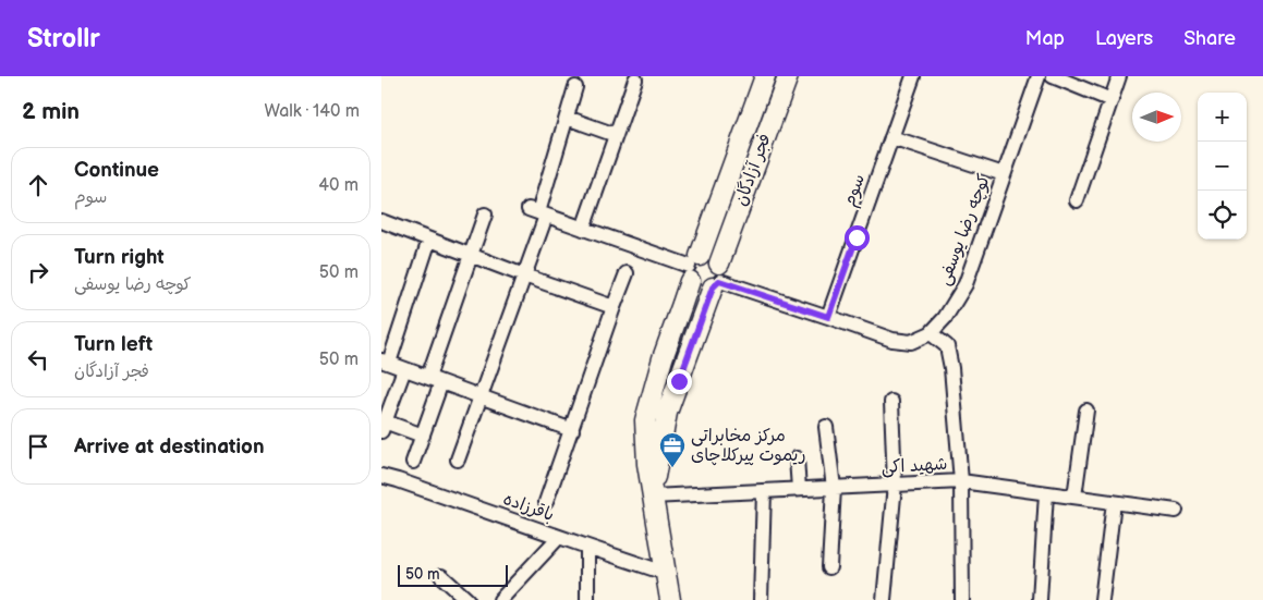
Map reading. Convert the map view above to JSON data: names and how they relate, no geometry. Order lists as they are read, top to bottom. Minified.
{"streets":{"street":["فجر آزادگان","سوم","کوچه رضا یوسفی","شهید اکی","باقرزاده"]},"crossings":[["فجر آزادگان","شهید اکی"],["فجر آزادگان","باقرزاده"]],"places":{"office":["مرکز مخابراتی ریموت پیرکلاچای"]},"scale_bar":"50 m","north":"right","page":{"header":"Strollr","nav":["Map","Layers","Share"],"heading":["2 min","Walk · 140 m"],"map_buttons":["+","−"],"list":[["Continue","سوم","40 m"],["Turn right","کوچه رضا یوسفی","50 m"],["Turn left","فجر آزادگان","50 m"],"Arrive at destination"],"scale":"50 m"}}
